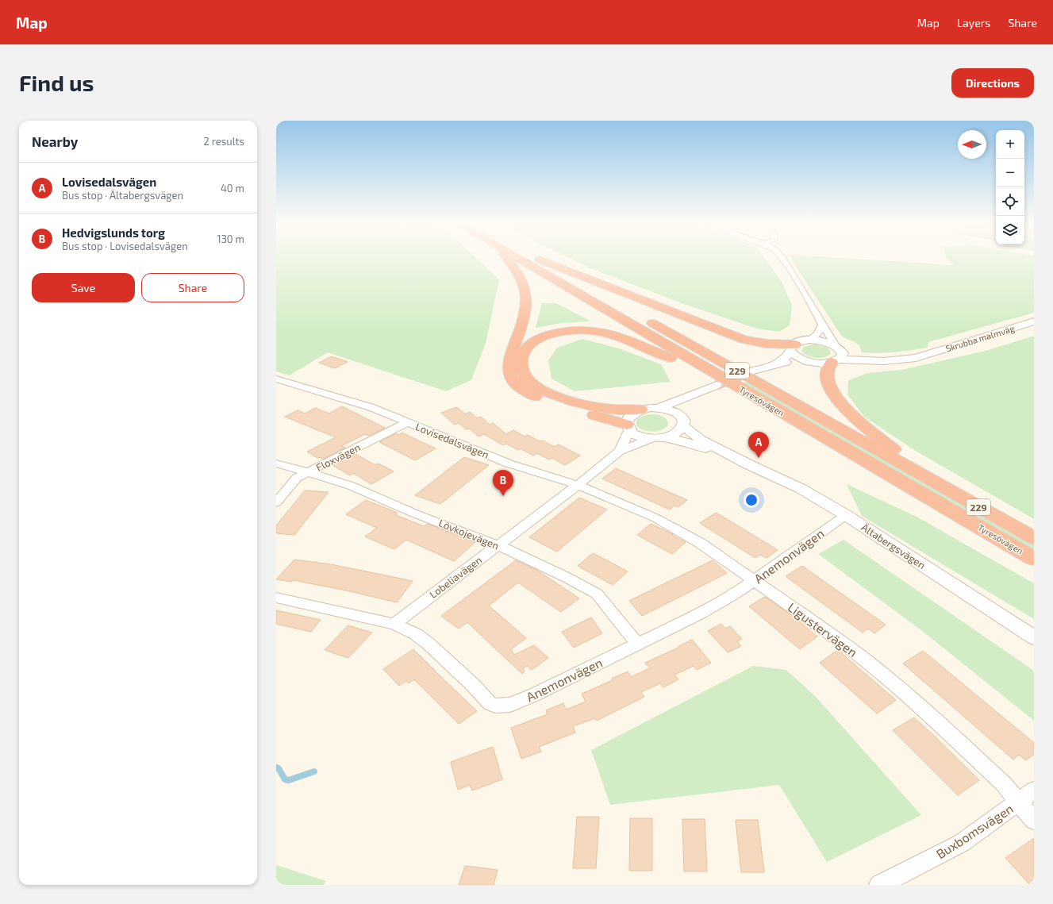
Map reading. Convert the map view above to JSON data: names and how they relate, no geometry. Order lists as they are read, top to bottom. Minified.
{"streets":{"highway":["229","Tyresövägen"],"street":["Skrubba malmväg","Lovisedalsvägen","Floxvägen","Lövkojevägen","Ältabergsvägen","Anemonvägen","Lobeliavägen","Ligustervägen","Buxbomsvägen"]},"crossings":[["Lovisedalsvägen","Floxvägen"],["Lovisedalsvägen","Lobeliavägen"],["Lovisedalsvägen","Ligustervägen"],["Floxvägen","Lövkojevägen"],["Lövkojevägen","Anemonvägen"],["Lövkojevägen","Lobeliavägen"],["Ältabergsvägen","Anemonvägen"],["Anemonvägen","Lobeliavägen"],["Anemonvägen","Ligustervägen"],["Lobeliavägen","Ligustervägen"],["Ligustervägen","Buxbomsvägen"]],"north":"left","page":{"header":"Map","nav":["Map","Layers","Share"],"buttons":["Directions",["Save","Share"]],"title":"Find us","heading":["Nearby","2 results"],"map_buttons":["+","−"],"list":[{"mark":"A","name":"Lovisedalsvägen","note":"Bus stop · Ältabergsvägen","value":"40 m"},{"mark":"B","name":"Hedvigslunds torg","note":"Bus stop · Lovisedalsvägen","value":"130 m"}],"pins":["A","B"]}}
